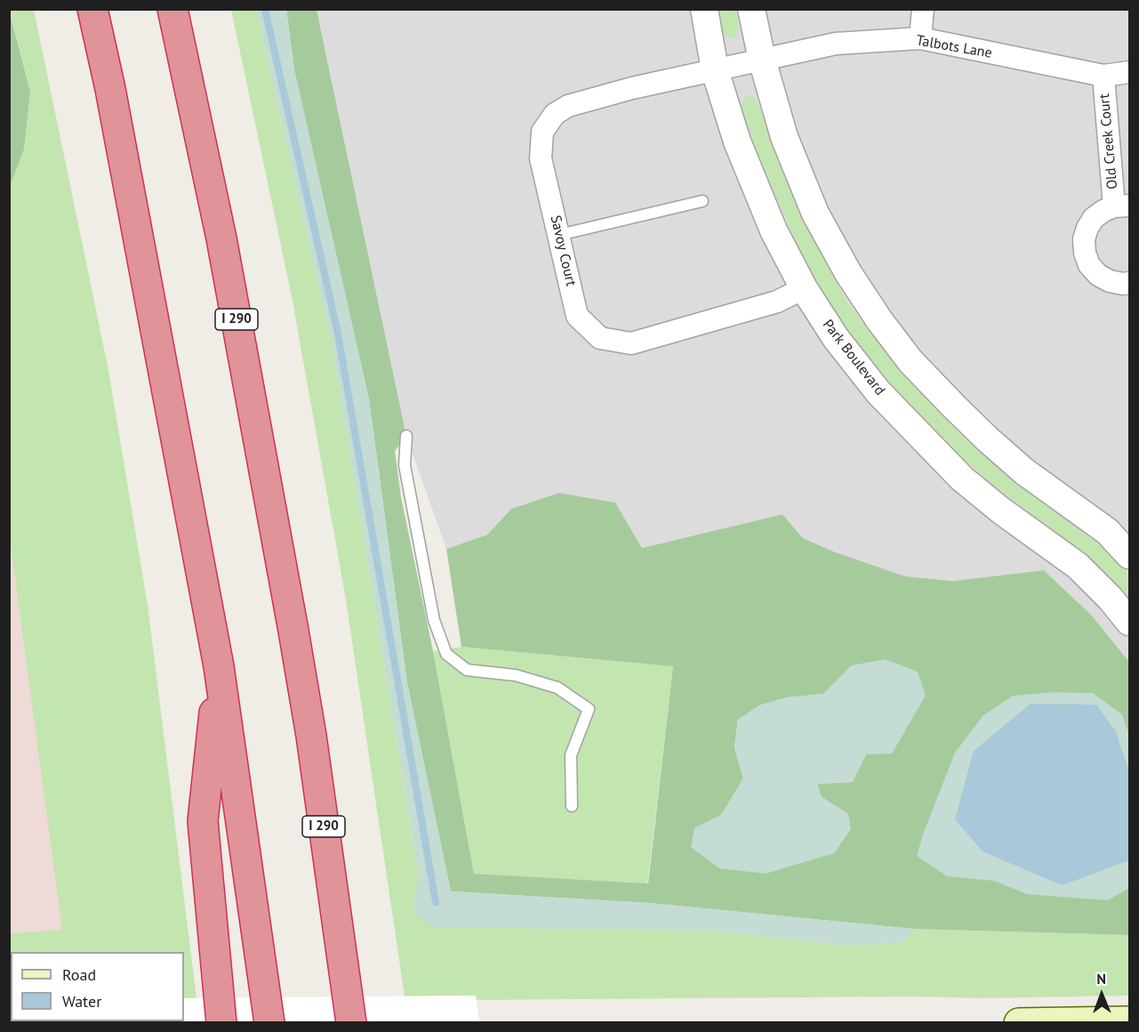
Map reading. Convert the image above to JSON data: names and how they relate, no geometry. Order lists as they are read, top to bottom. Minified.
{"streets":{"highway":["I 290"],"street":["Talbots Lane","Old Creek Court","Savoy Court","Park Boulevard"]},"crossings":[["Talbots Lane","Old Creek Court"],["Talbots Lane","Savoy Court"],["Talbots Lane","Park Boulevard"],["Savoy Court","Park Boulevard"]],"legend":["Road","Water"],"north":"top"}
